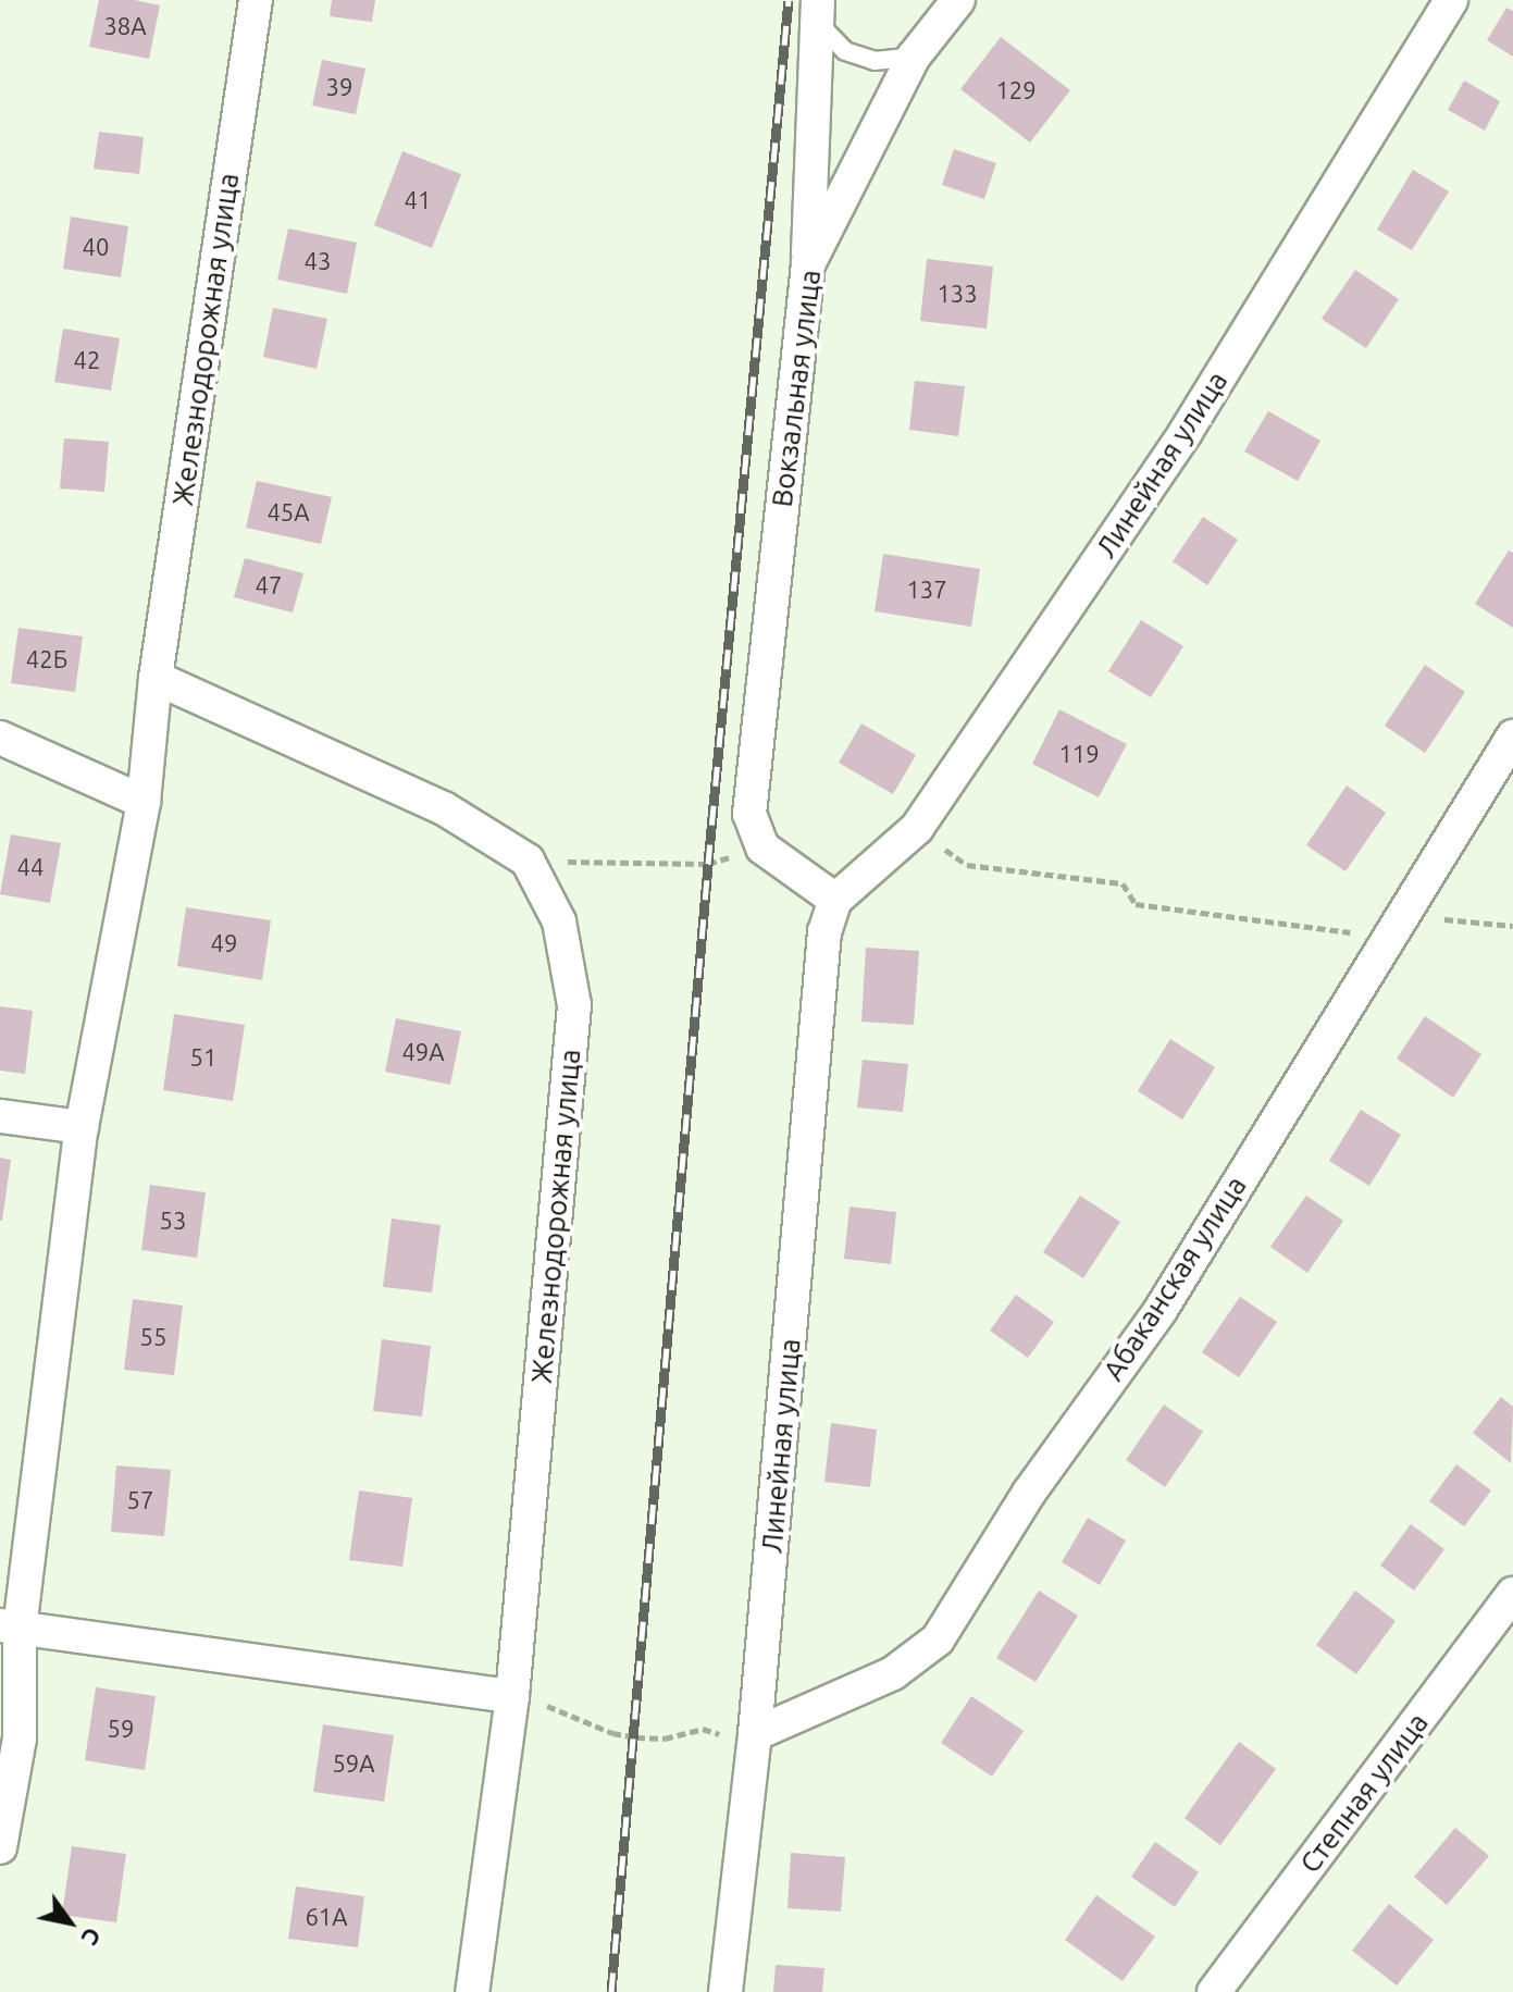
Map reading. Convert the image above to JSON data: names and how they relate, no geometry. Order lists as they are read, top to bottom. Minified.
{"streets":{"street":["Железнодорожная улица","Вокзальная улица","Линейная улица","Абаканская улица","Степная улица"]},"crossings":[["Линейная улица","Абаканская улица"]],"house_numbers":["38А","39","129","41","40","43","133","42","45А","47","137","42Б","119","44","49","49А","51","53","55","57","59","59А","61А"],"north":"bottom right"}
